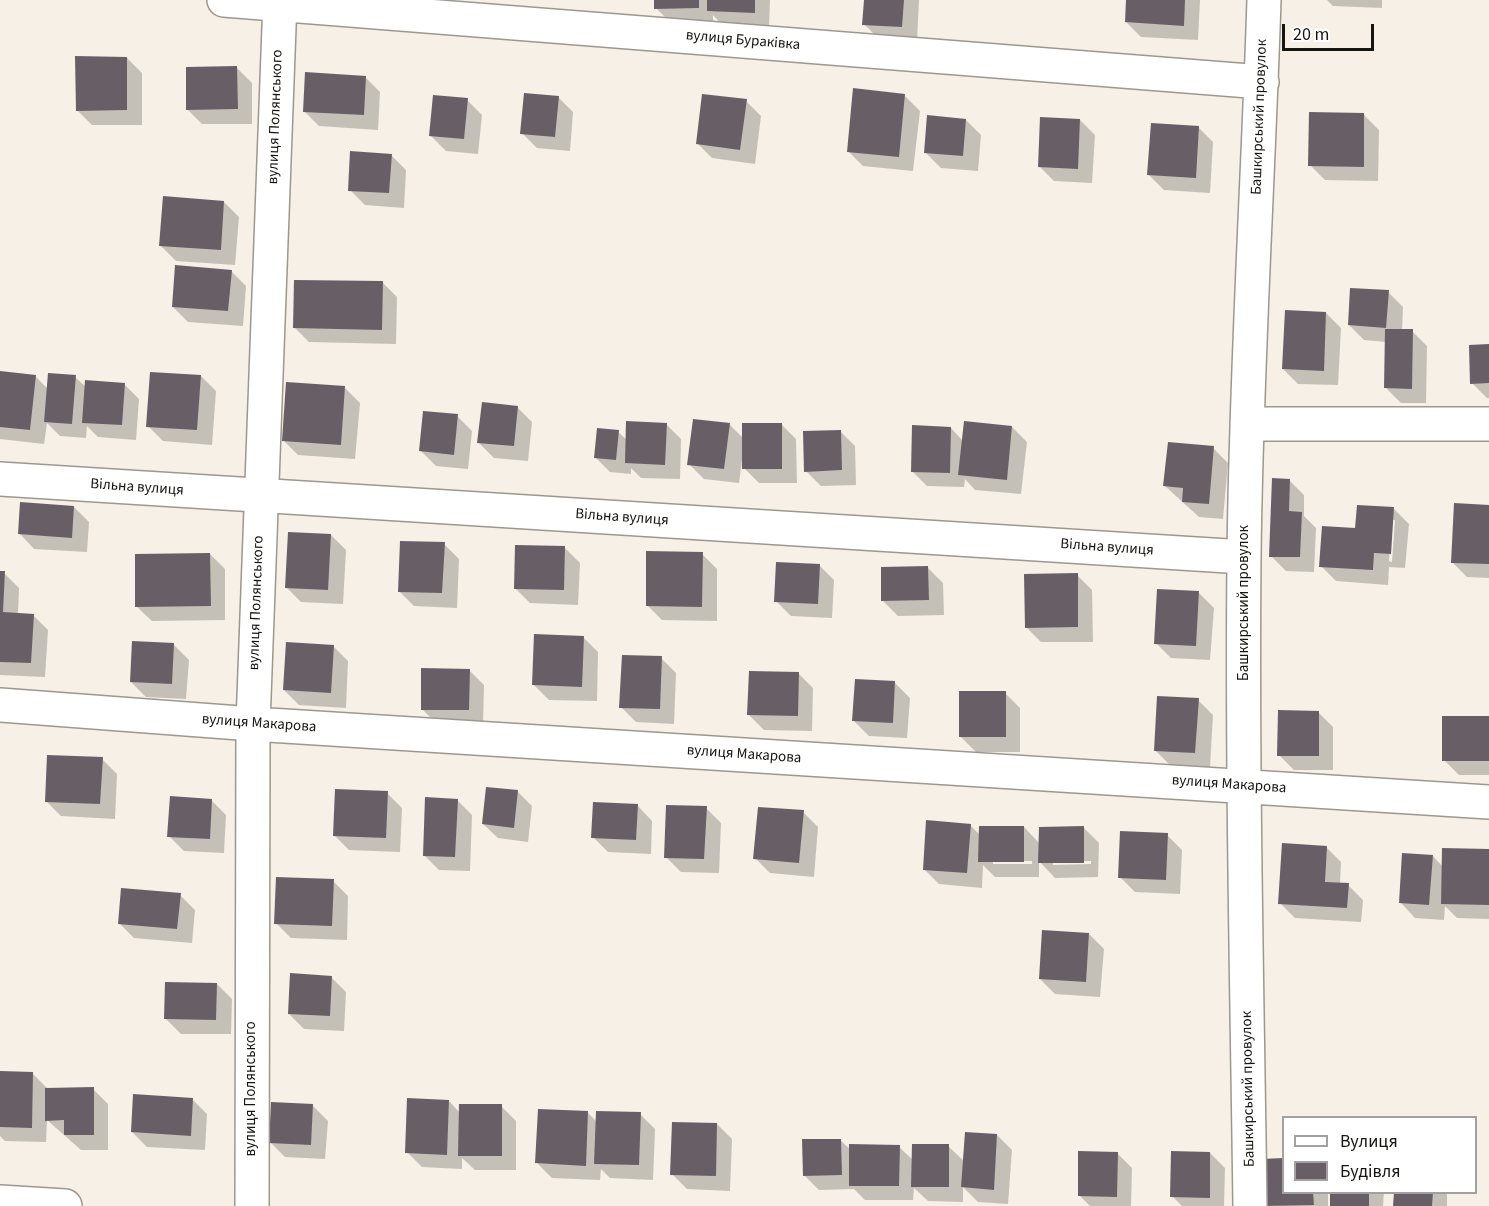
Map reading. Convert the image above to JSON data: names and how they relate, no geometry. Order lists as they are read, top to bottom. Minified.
{"streets":{"street":["вулиця Бураківка","вулиця Полянського","Башкирський провулок","Вільна вулиця","вулиця Макарова"]},"crossings":[["вулиця Бураківка","вулиця Полянського"],["вулиця Бураківка","Башкирський провулок"],["вулиця Полянського","Вільна вулиця"],["вулиця Полянського","вулиця Макарова"],["Башкирський провулок","Вільна вулиця"],["Башкирський провулок","вулиця Макарова"]],"legend":["Вулиця","Будівля"],"scale_bar":"20 m"}
